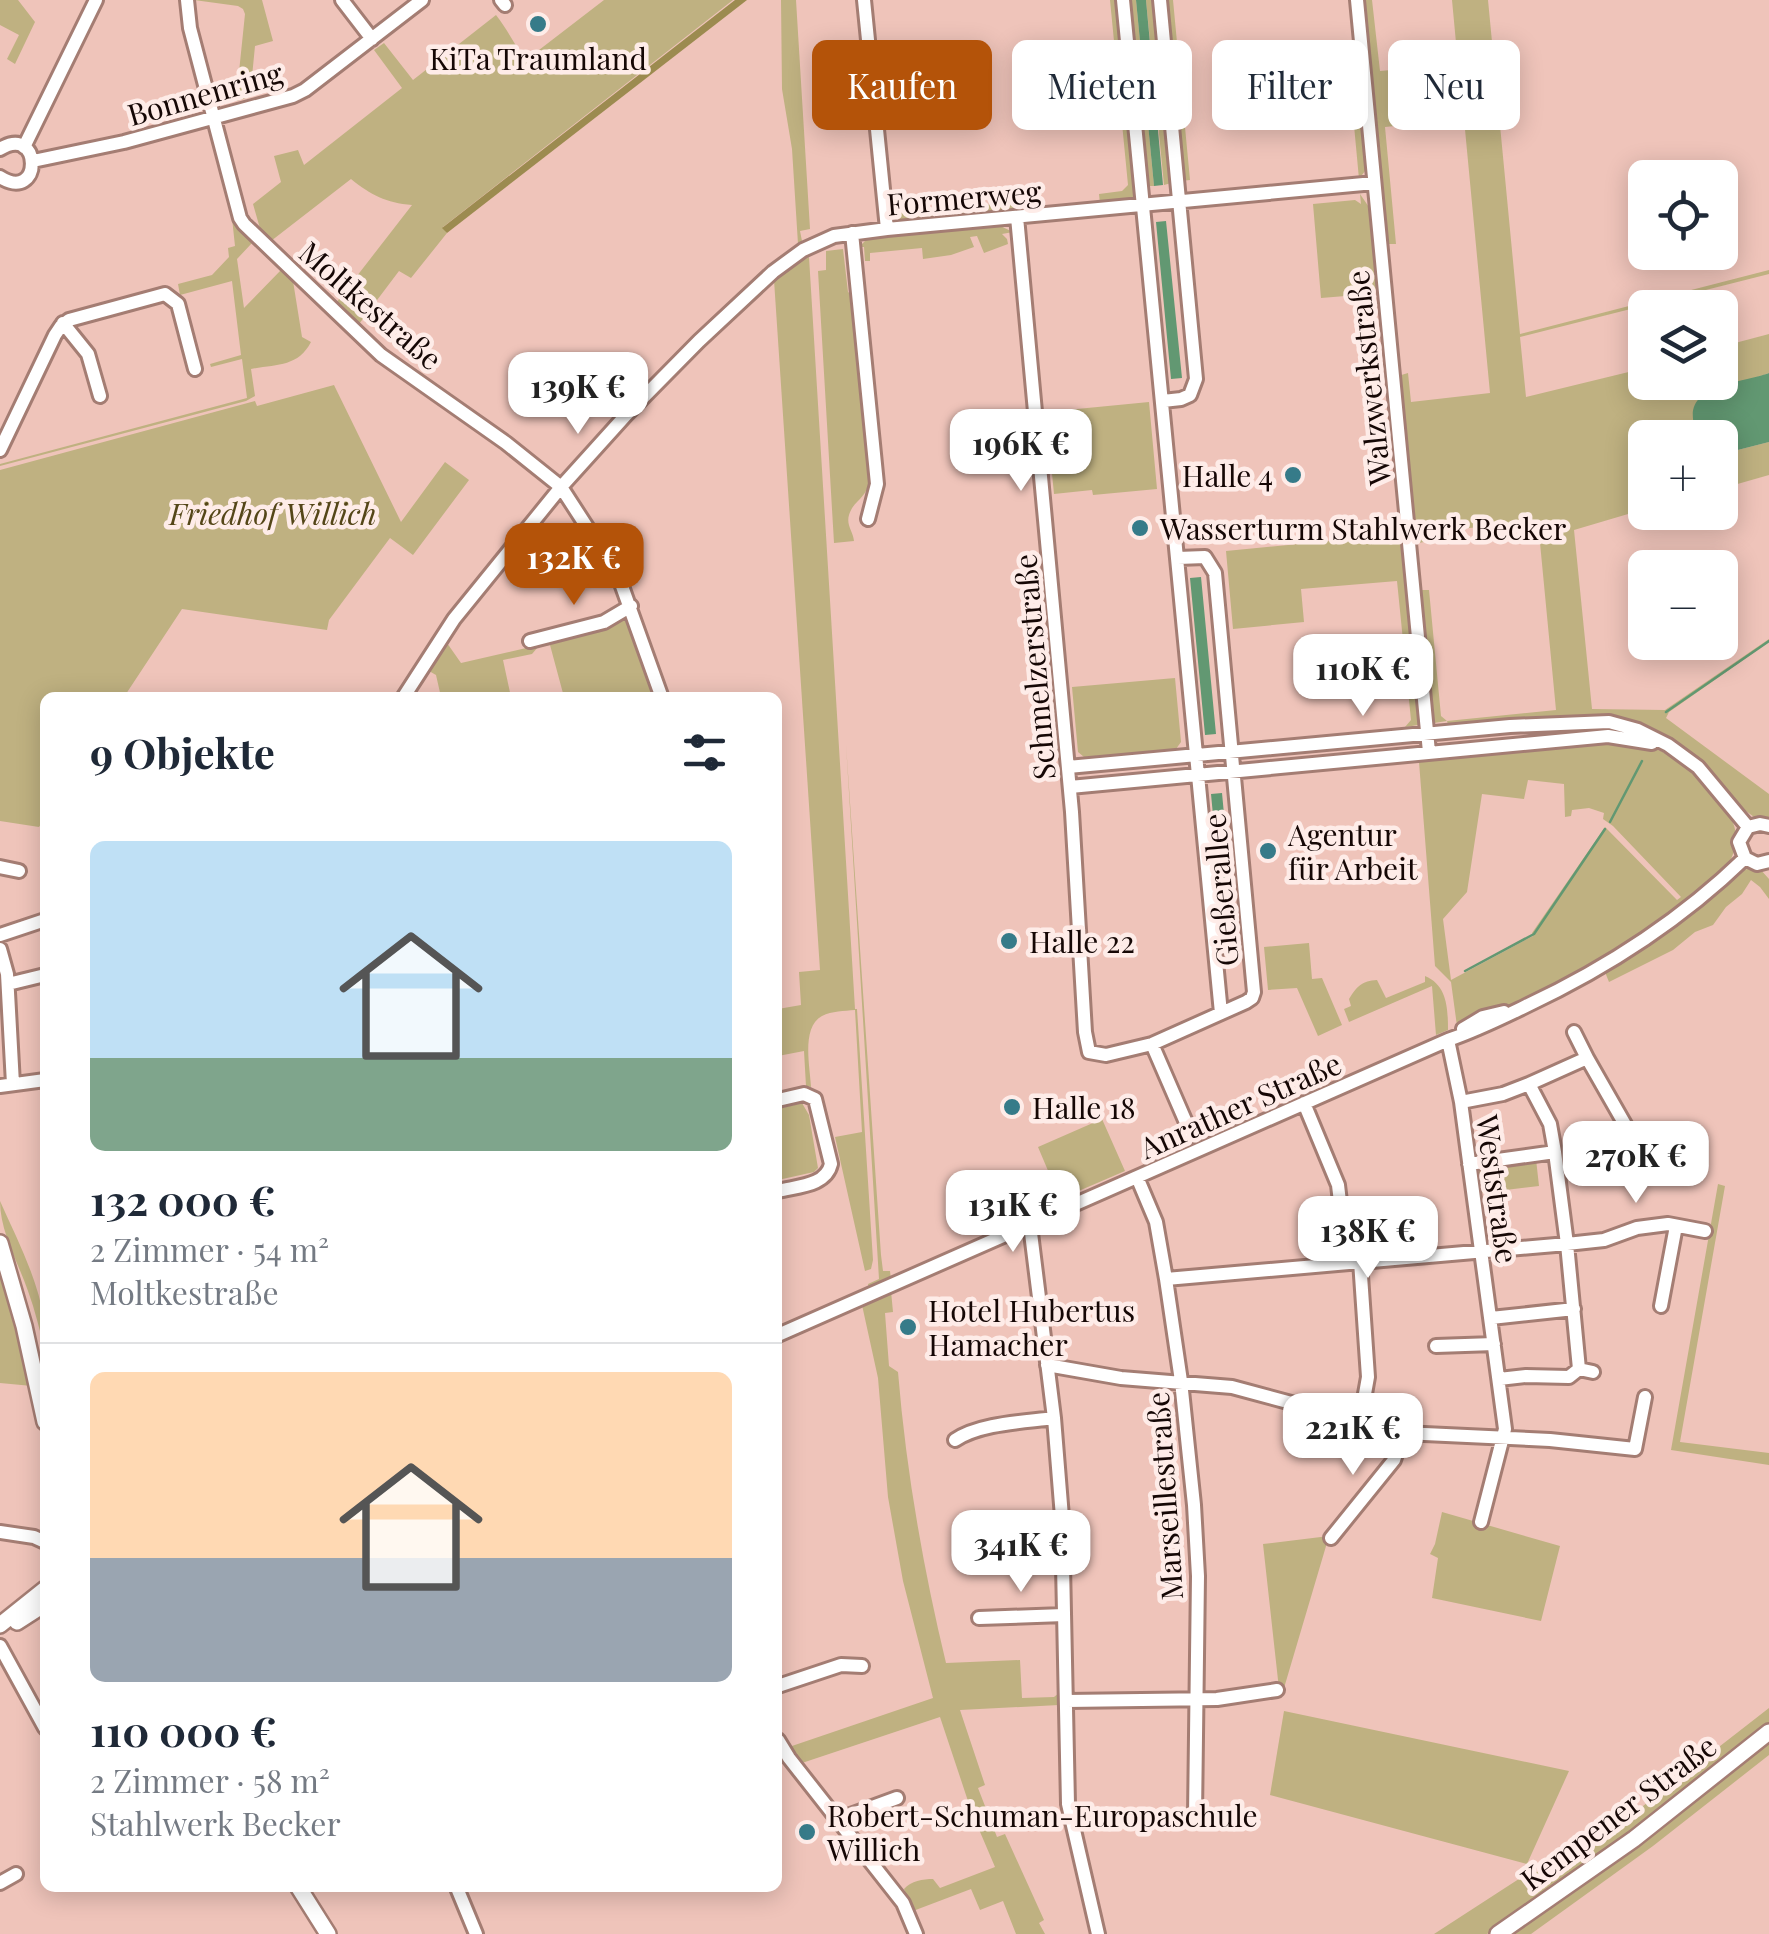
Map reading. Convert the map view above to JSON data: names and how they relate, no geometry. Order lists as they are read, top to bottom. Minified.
{"streets":{"main road":["Kempener Straße"],"street":["Bonnenring","Formerweg","Moltkestraße","Walzwerkstraße","Schmelzerstraße","Gießerallee","Anrather Straße","Weststraße","Marseillestraße"]},"crossings":[["Bonnenring","Moltkestraße"],["Formerweg","Moltkestraße"],["Formerweg","Walzwerkstraße"],["Formerweg","Schmelzerstraße"],["Formerweg","Gießerallee"],["Anrather Straße","Weststraße"],["Anrather Straße","Marseillestraße"]],"parks":["Friedhof Willich"],"places":["KiTa Traumland","Halle 4","Wasserturm Stahlwerk Becker","Agentur für Arbeit","Halle 22","Halle 18","Hotel Hubertus Hamacher","Robert-Schuman-Europaschule Willich"],"page":{"chip":["Kaufen","Mieten","Filter","Neu"],"map_buttons":["+","−"],"price":["139K €","196K €","132K €","110K €","270K €","131K €","138K €","221K €","341K €"],"heading":"9 Objekte","list":[{"name":"132 000 €","note":"2 Zimmer · 54 m² · Moltkestraße"},{"name":"110 000 €","note":"2 Zimmer · 58 m² · Stahlwerk Becker"}]}}
